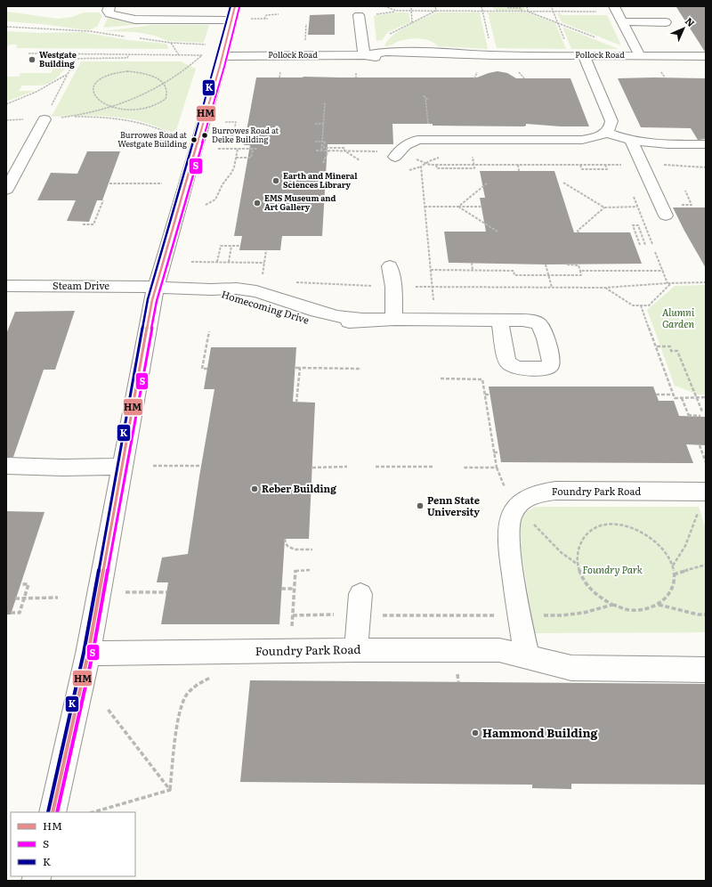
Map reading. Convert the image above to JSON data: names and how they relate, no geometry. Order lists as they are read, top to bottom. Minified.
{"streets":{"street":["Pollock Road","Steam Drive","Homecoming Drive","Foundry Park Road"]},"crossings":[["Steam Drive","Homecoming Drive"]],"parks":["Alumni Garden","Foundry Park"],"places":["Westgate Building","Burrowes Road at Deike Building","Burrowes Road at Westgate Building","Earth and Mineral Sciences Library","EMS Museum and Art Gallery","Reber Building","Penn State University","Hammond Building"],"lines":["transit line HM","transit line K","transit line S"],"legend":["HM","S","K"],"north":"top right"}
